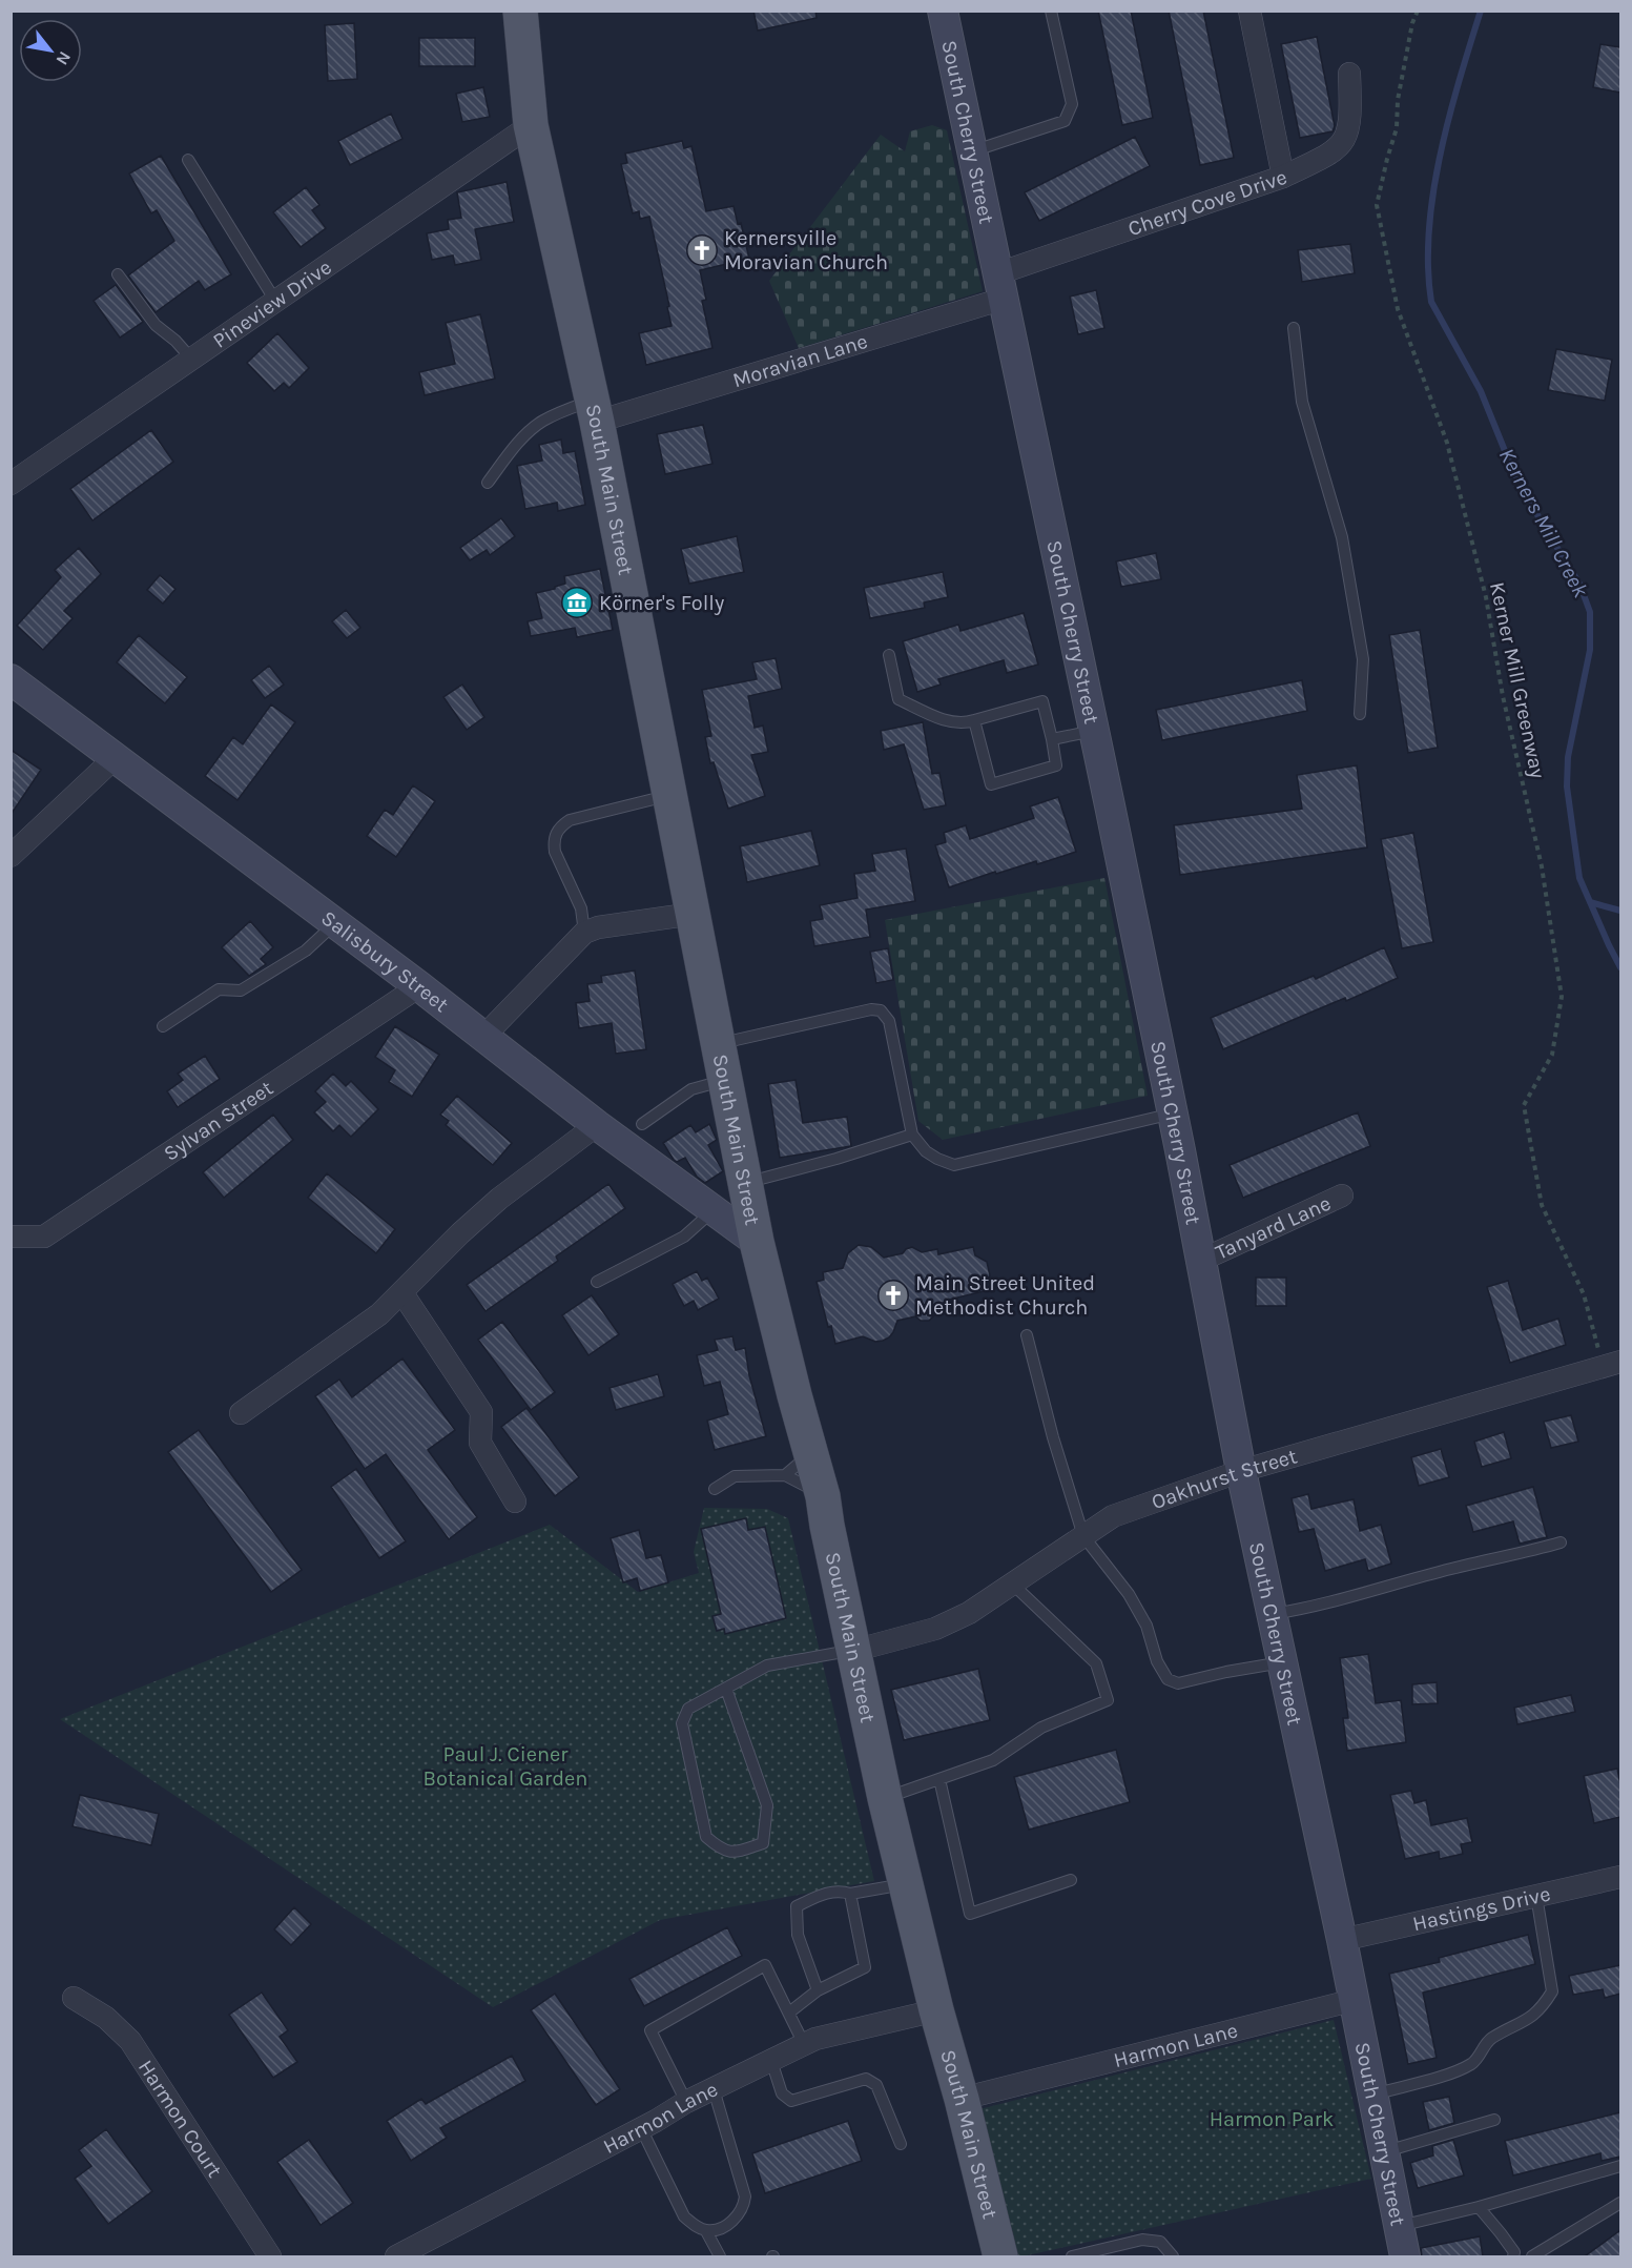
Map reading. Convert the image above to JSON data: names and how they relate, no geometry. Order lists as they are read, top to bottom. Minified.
{"streets":{"main road":["South Cherry Street","South Main Street","Salisbury Street"],"street":["Cherry Cove Drive","Pineview Drive","Moravian Lane","Sylvan Street","Tanyard Lane","Oakhurst Street","Hastings Drive","Harmon Lane","Harmon Court"],"path":["Kerner Mill Greenway"]},"crossings":[["South Cherry Street","Cherry Cove Drive"],["South Cherry Street","Moravian Lane"],["South Cherry Street","Tanyard Lane"],["South Cherry Street","Oakhurst Street"],["South Cherry Street","Hastings Drive"],["South Cherry Street","Harmon Lane"],["Cherry Cove Drive","Moravian Lane"],["Pineview Drive","South Main Street"],["Moravian Lane","South Main Street"],["South Main Street","Salisbury Street"],["South Main Street","Oakhurst Street"],["South Main Street","Harmon Lane"],["Salisbury Street","Sylvan Street"]],"water":["Kerners Mill Creek"],"parks":["Paul J. Ciener Botanical Garden","Harmon Park"],"places":{"church":["Kernersville Moravian Church","Main Street United Methodist Church"],"museum":["Körner's Folly"]},"north":"bottom right"}
